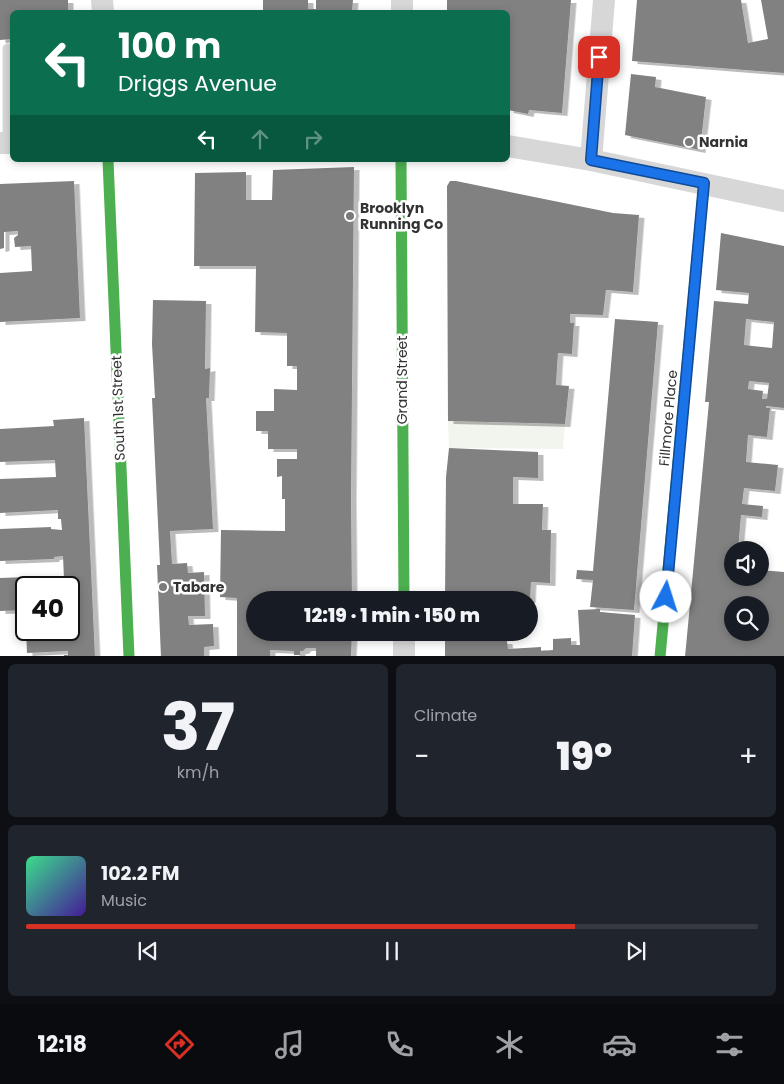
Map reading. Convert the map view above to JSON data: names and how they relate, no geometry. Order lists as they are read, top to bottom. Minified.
{"streets":{"street":["Grand Street","South 1st Street","Fillmore Place"]},"places":["Narnia","Brooklyn Running Co","Tabare"],"page":{"turn":["100 m","Driggs Avenue"],"limit":"40","trip":"12:19 · 1 min · 150 m","tile":[["37","km/h"],"Climate"],"heat":["−","19°","+"],"song":["102.2 FM","Music"],"tabs":"12:18"}}
